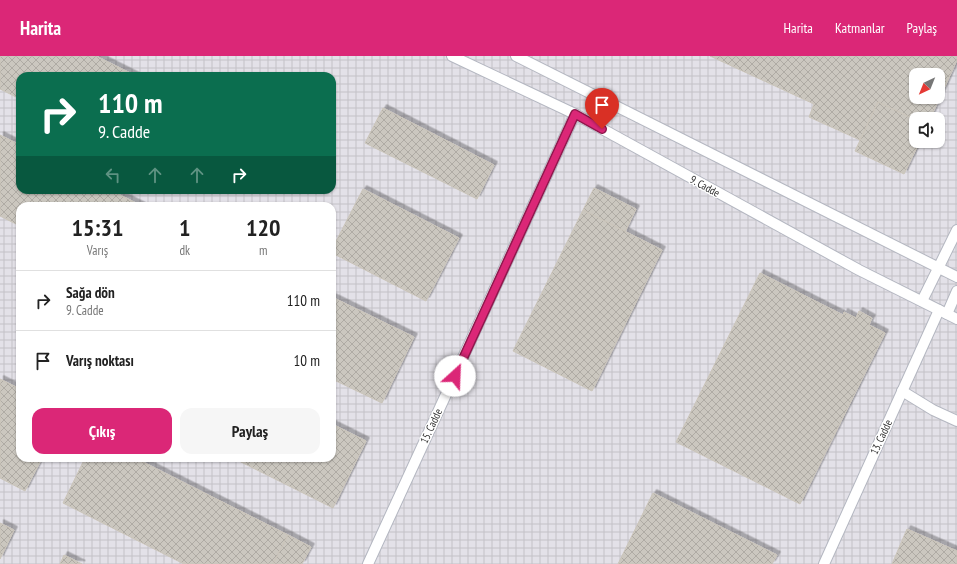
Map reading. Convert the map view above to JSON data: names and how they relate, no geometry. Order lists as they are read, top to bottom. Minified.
{"streets":{"lane":["9. Cadde","15. Cadde","13. Cadde"]},"crossings":[["9. Cadde","15. Cadde"],["9. Cadde","13. Cadde"]],"north":"bottom left","page":{"header":"Harita","nav":["Harita","Katmanlar","Paylaş"],"turn":["110 m","9. Cadde"],"eta":["15:31","Varış","1","dk","120","m"],"list":[{"name":"Sağa dön","note":"9. Cadde","value":"110 m"},{"name":"Varış noktası","value":"10 m"}],"buttons":["Çıkış","Paylaş"]}}
